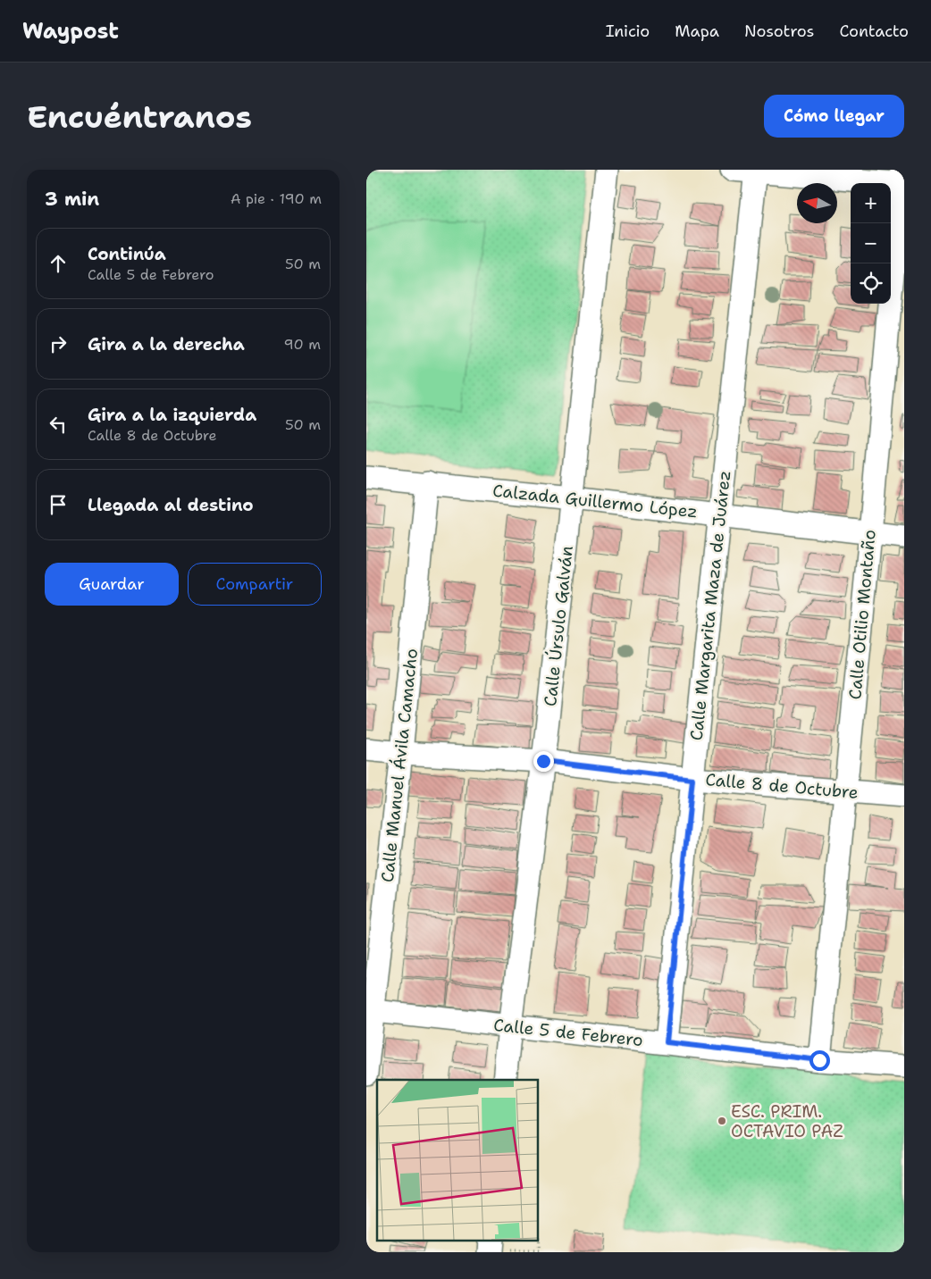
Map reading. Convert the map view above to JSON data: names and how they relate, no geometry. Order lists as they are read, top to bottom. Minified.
{"streets":{"street":["Calzada Guillermo López","Calle Margarita Maza de Juárez","Calle Otilio Montaño","Calle Úrsulo Galván","Calle Manuel Ávila Camacho","Calle 8 de Octubre","Calle 5 de Febrero"]},"crossings":[["Calzada Guillermo López","Calle Margarita Maza de Juárez"],["Calzada Guillermo López","Calle Otilio Montaño"],["Calzada Guillermo López","Calle Úrsulo Galván"],["Calzada Guillermo López","Calle Manuel Ávila Camacho"],["Calle Margarita Maza de Juárez","Calle 8 de Octubre"],["Calle Margarita Maza de Juárez","Calle 5 de Febrero"],["Calle Otilio Montaño","Calle 8 de Octubre"],["Calle Otilio Montaño","Calle 5 de Febrero"],["Calle Úrsulo Galván","Calle 8 de Octubre"],["Calle Úrsulo Galván","Calle 5 de Febrero"],["Calle Manuel Ávila Camacho","Calle 8 de Octubre"],["Calle Manuel Ávila Camacho","Calle 5 de Febrero"]],"places":["ESC. PRIM. OCTAVIO PAZ"],"north":"left","page":{"header":"Waypost","nav":["Inicio","Mapa","Nosotros","Contacto"],"buttons":["Cómo llegar",["Guardar","Compartir"]],"title":"Encuéntranos","heading":["3 min","A pie · 190 m"],"map_buttons":["+","−"],"list":[["Continúa","Calle 5 de Febrero","50 m"],["Gira a la derecha","90 m"],["Gira a la izquierda","Calle 8 de Octubre","50 m"],"Llegada al destino"]}}
